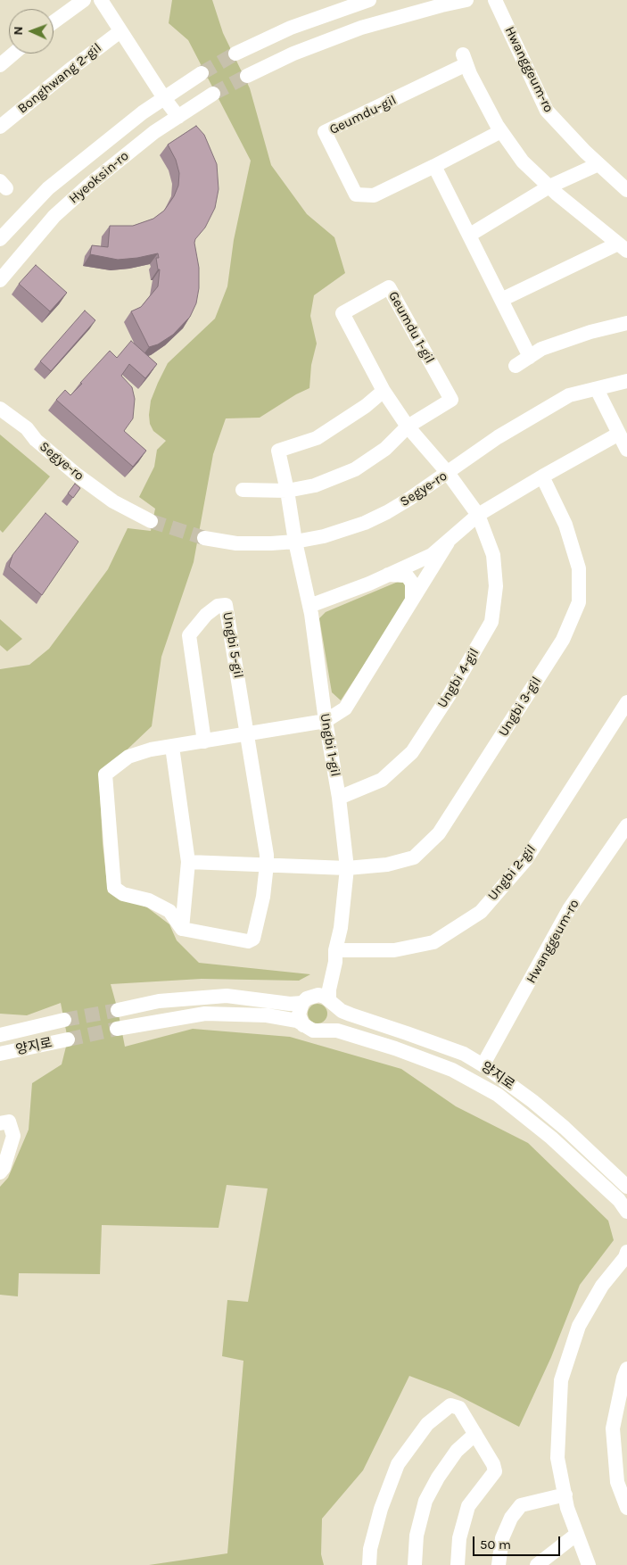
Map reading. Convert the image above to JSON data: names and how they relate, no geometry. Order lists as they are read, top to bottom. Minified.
{"streets":{"street":["Hwanggeum-ro","Bonghwang 2-gil","Geumdu-gil","Hyeoksin-ro","Geumdu 1-gil","Segye-ro","Ungbi 5-gil","Ungbi 4-gil","Ungbi 3-gil","Ungbi 1-gil","Ungbi 2-gil","양지로"]},"crossings":[["Geumdu 1-gil","Segye-ro"],["Geumdu 1-gil","Ungbi 4-gil"],["Segye-ro","Ungbi 4-gil"],["Segye-ro","Ungbi 1-gil"],["Ungbi 4-gil","Ungbi 1-gil"],["Ungbi 3-gil","Ungbi 1-gil"],["Ungbi 1-gil","Ungbi 2-gil"],["Ungbi 1-gil","양지로"]],"scale_bar":"50 m","north":"left"}
